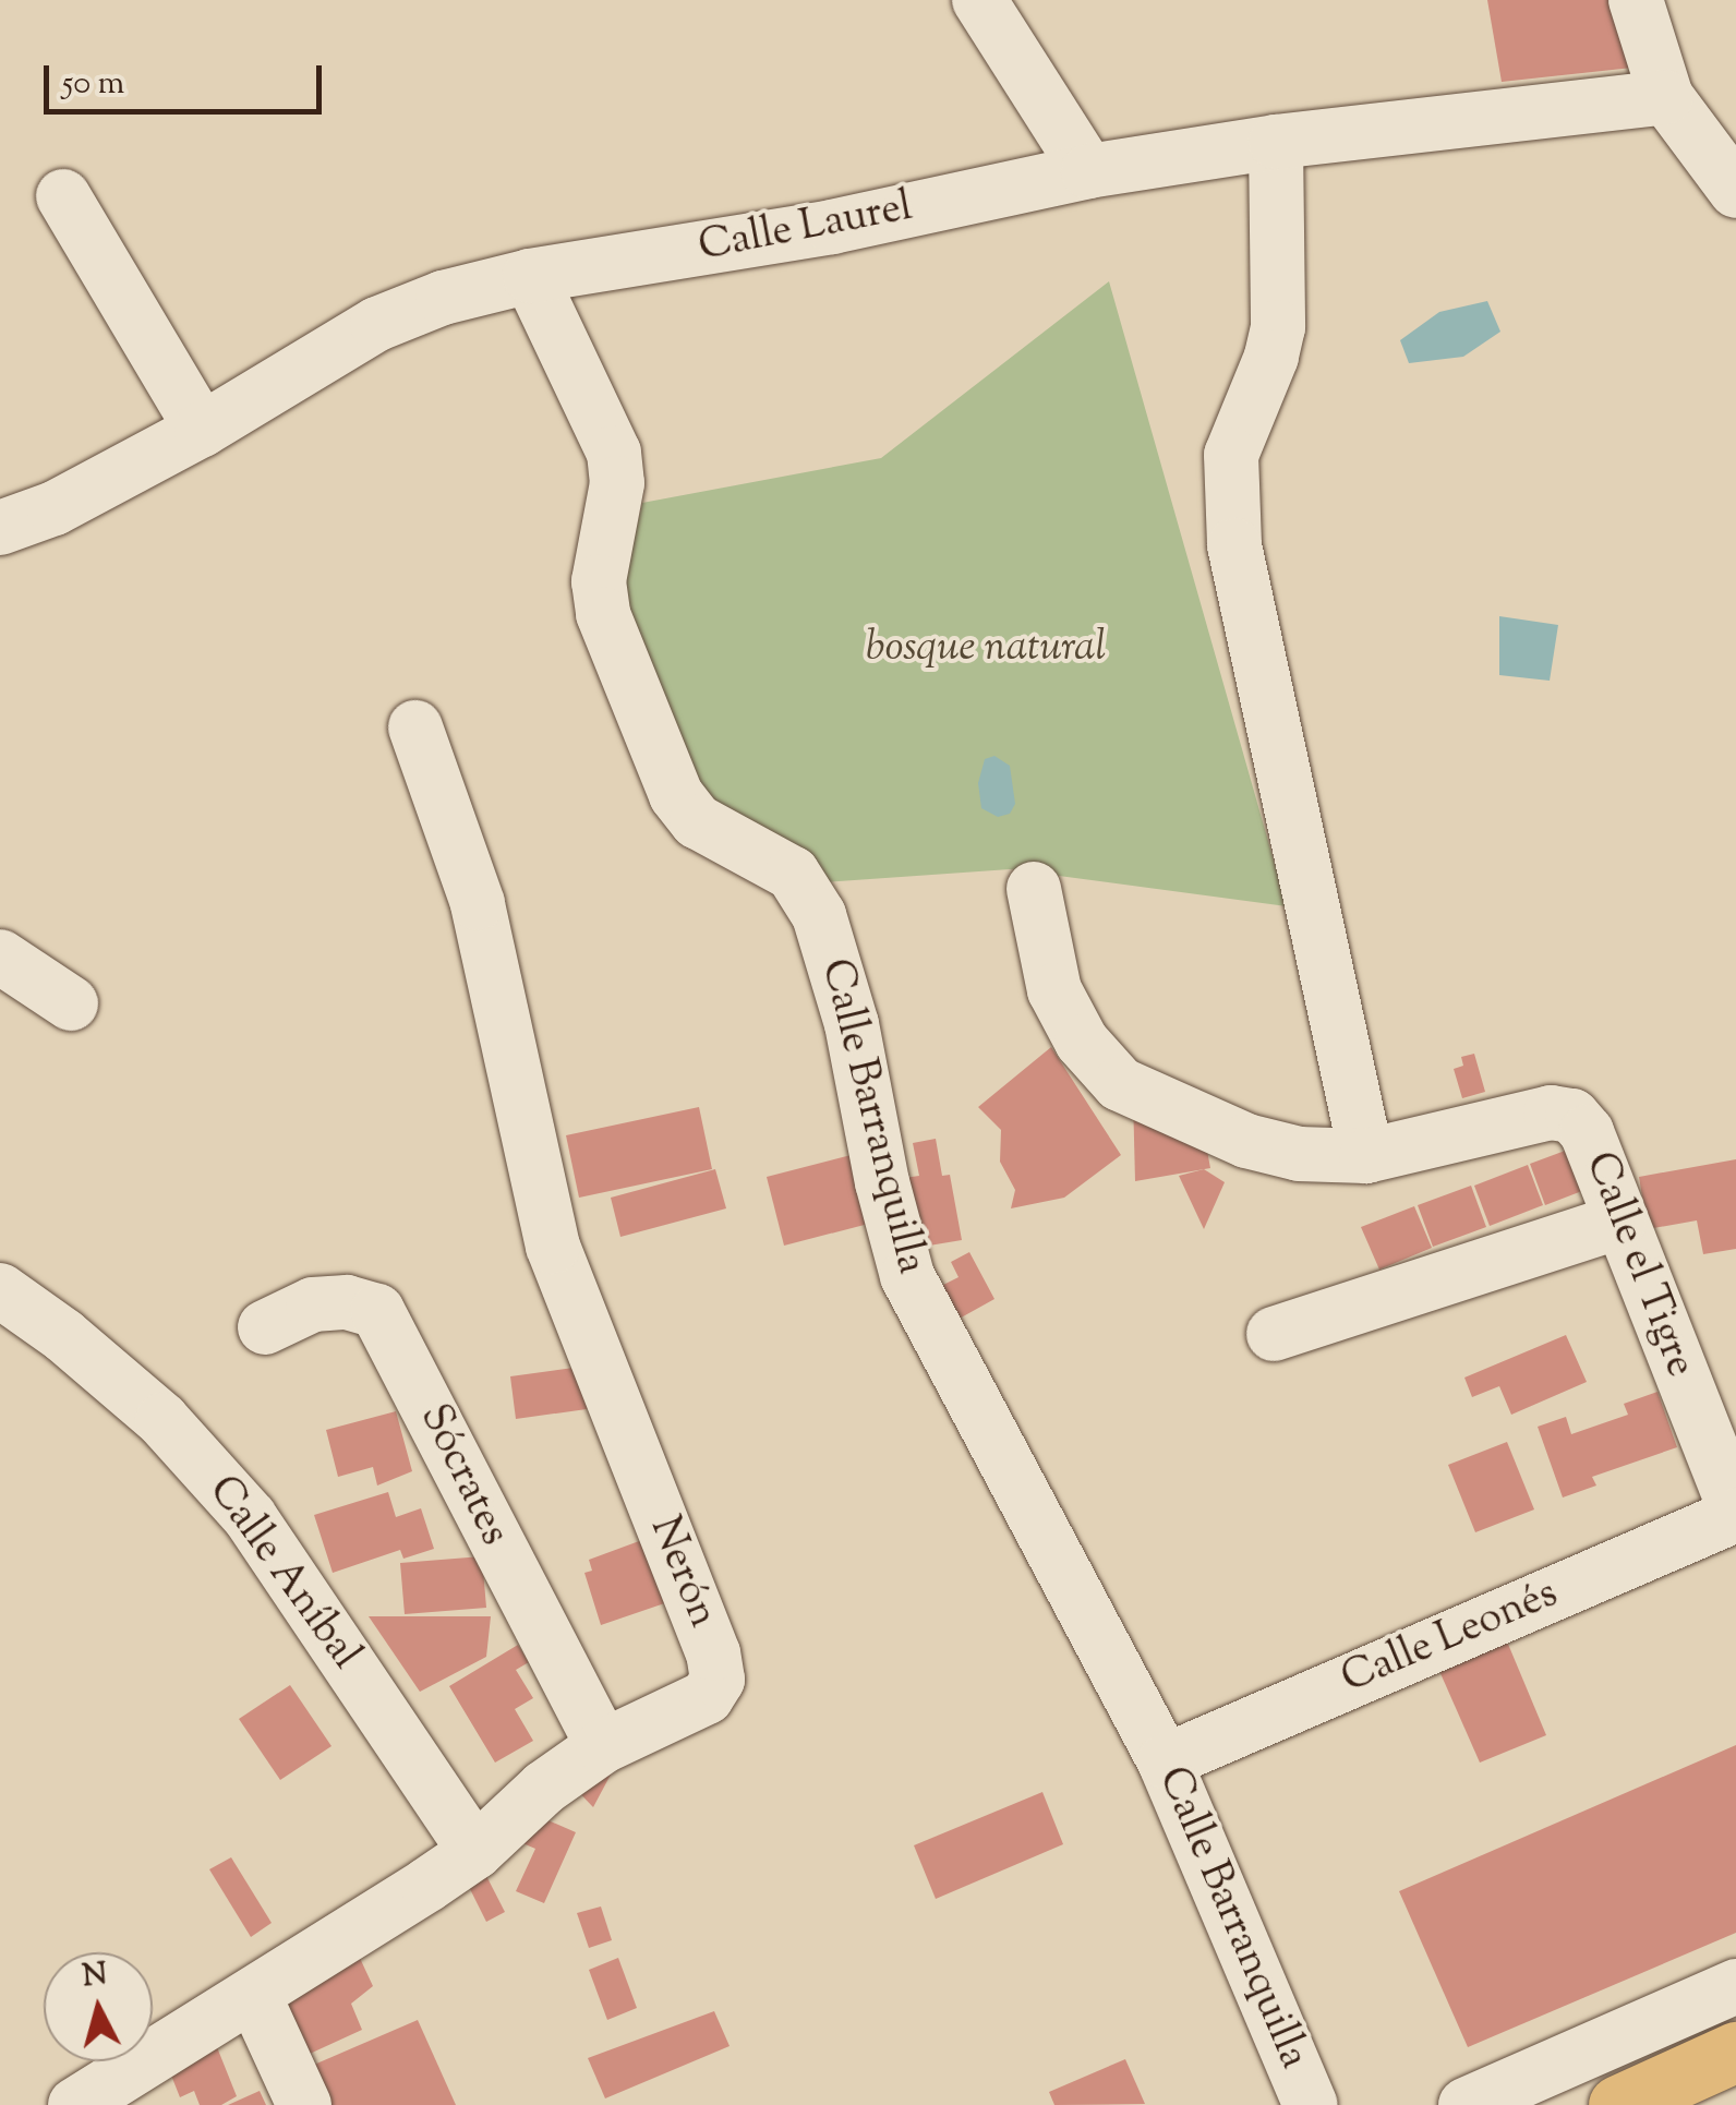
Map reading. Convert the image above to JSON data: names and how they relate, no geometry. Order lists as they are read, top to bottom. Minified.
{"streets":{"street":["Calle Laurel","Calle Barranquilla","Calle el Tigre","Sócrates","Nerón","Calle Aníbal","Calle Leonés"]},"crossings":[["Calle Laurel","Calle Barranquilla"],["Calle Barranquilla","Calle Leonés"],["Calle el Tigre","Calle Leonés"],["Sócrates","Nerón"],["Nerón","Calle Aníbal"]],"parks":["bosque natural"],"scale_bar":"50 m","north":"top"}
